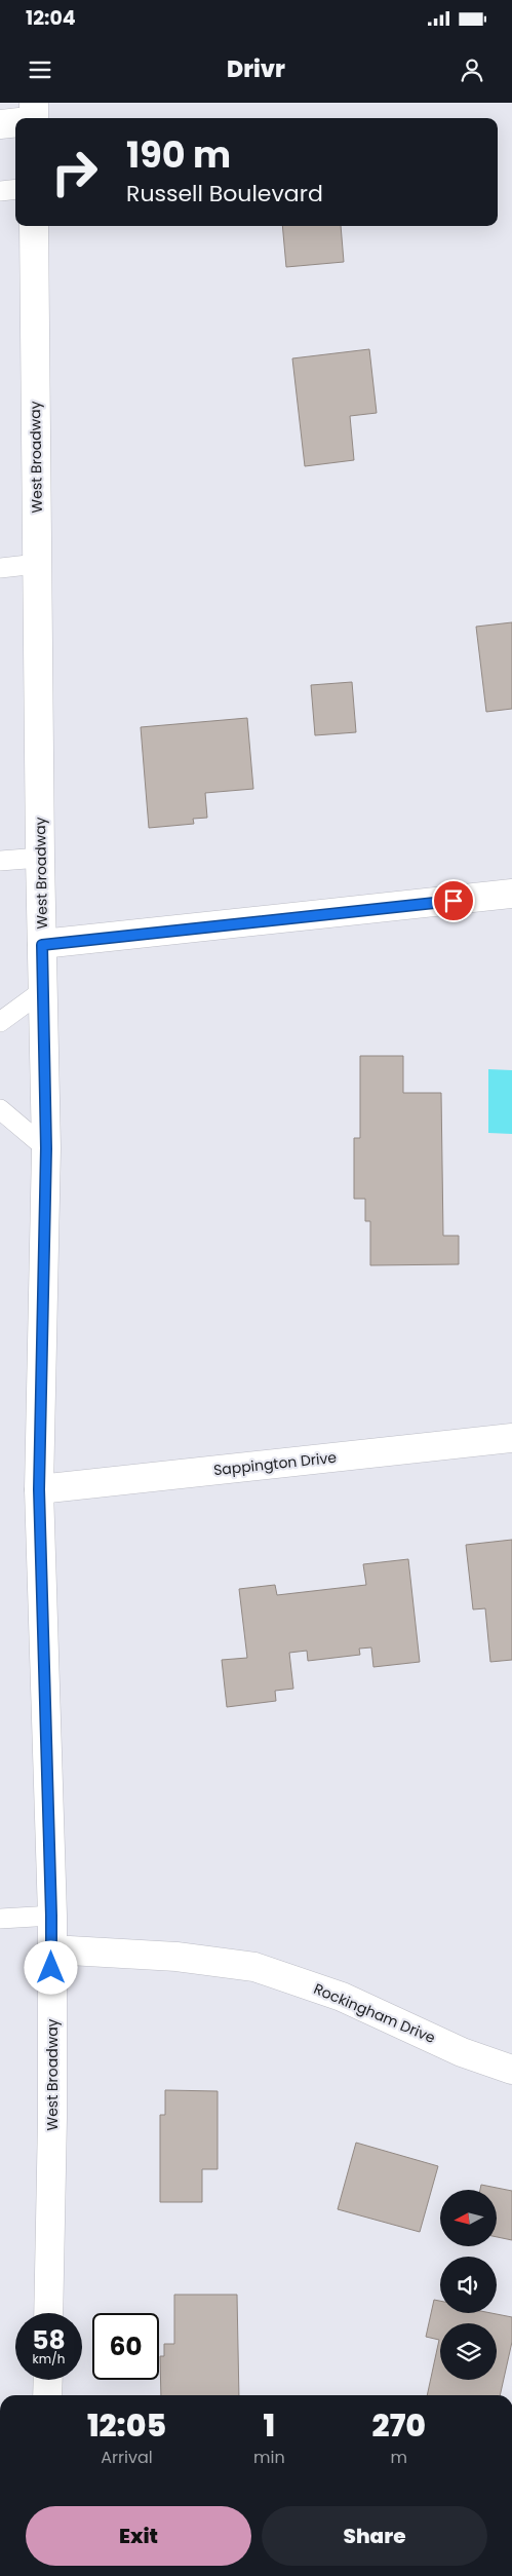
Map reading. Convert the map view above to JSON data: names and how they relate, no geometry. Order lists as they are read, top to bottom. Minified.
{"streets":{"main road":["West Broadway","Sappington Drive","Rockingham Drive"]},"crossings":[["West Broadway","Sappington Drive"],["West Broadway","Rockingham Drive"]],"north":"left","page":{"status":"12:04","header":"Drivr","turn":["190 m","Russell Boulevard"],"speed":"58 km/h","limit":"60","eta":["12:05","Arrival","1","min","270","m"],"buttons":["Exit","Share"]}}
